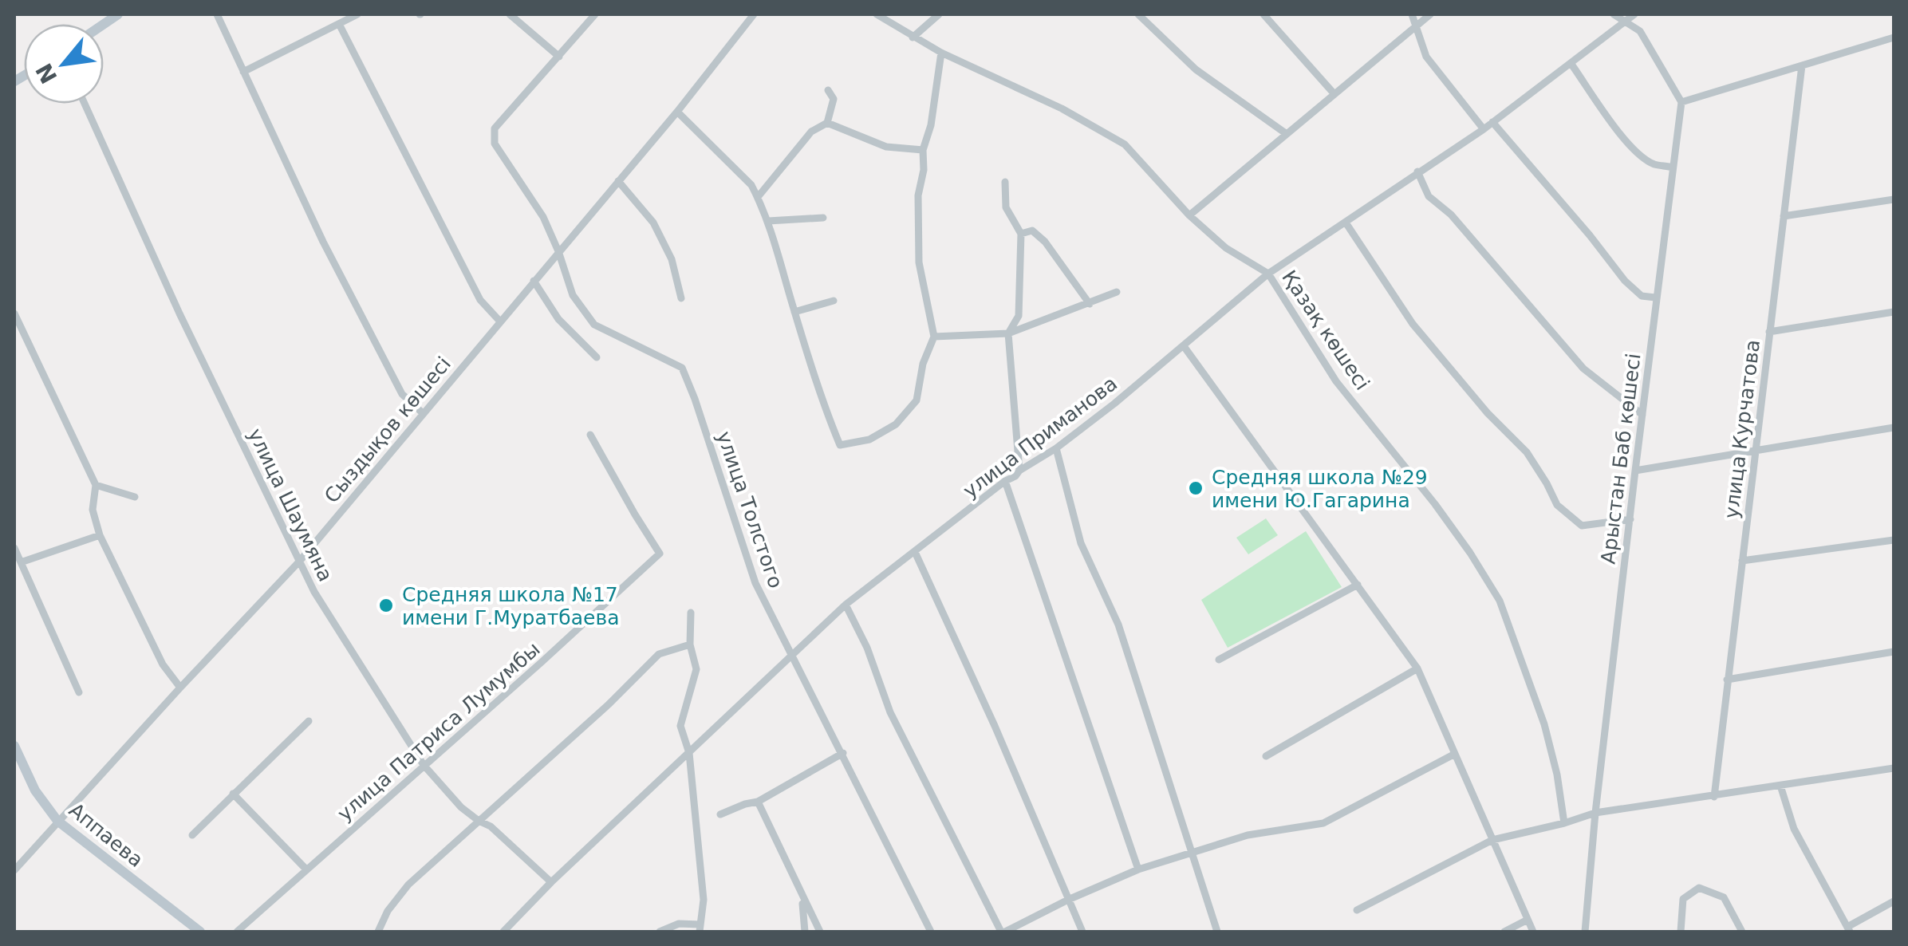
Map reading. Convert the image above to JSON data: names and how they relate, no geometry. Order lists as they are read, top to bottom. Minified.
{"streets":{"street":["Қазақ көшесі","улица Курчатова","Сыздықов көшесі","улица Приманова","Арыстан Баб көшесі","улица Шаумяна","улица Толстого","улица Патриса Лумумбы","Аппаева"]},"crossings":[["Қазақ көшесі","улица Приманова"],["Сыздықов көшесі","улица Шаумяна"],["Сыздықов көшесі","улица Толстого"],["Сыздықов көшесі","Аппаева"],["улица Приманова","улица Шаумяна"],["улица Приманова","улица Толстого"],["улица Шаумяна","улица Патриса Лумумбы"]],"places":["Средняя школа №29 имени Ю.Гагарина","Средняя школа №17 имени Г.Муратбаева"],"north":"bottom left"}
